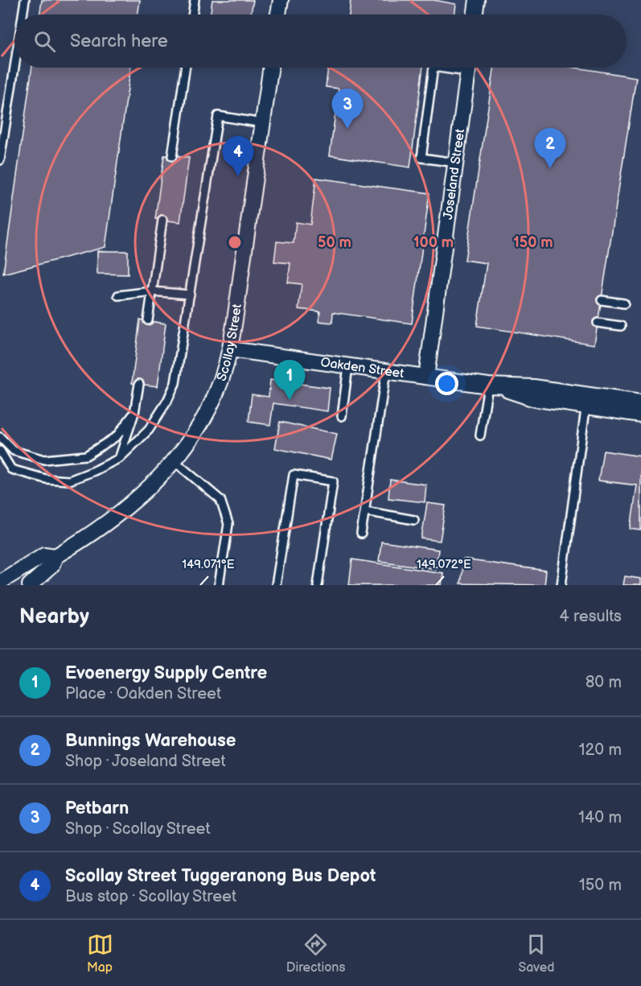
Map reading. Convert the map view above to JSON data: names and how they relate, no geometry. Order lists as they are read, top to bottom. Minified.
{"streets":{"street":["Joseland Street","Scollay Street","Oakden Street"]},"crossings":[["Joseland Street","Oakden Street"],["Scollay Street","Oakden Street"]],"page":{"search":"Search here","pins":["3","2","4","1"],"heading":["Nearby","4 results"],"list":[{"mark":"1","name":"Evoenergy Supply Centre","note":"Place · Oakden Street","value":"80 m"},{"mark":"2","name":"Bunnings Warehouse","note":"Shop · Joseland Street","value":"120 m"},{"mark":"3","name":"Petbarn","note":"Shop · Scollay Street","value":"140 m"},{"mark":"4","name":"Scollay Street Tuggeranong Bus Depot","note":"Bus stop · Scollay Street","value":"150 m"}],"nav":["Map","Directions","Saved"]},"coordinates":["149.071°E","149.072°E"],"rings":["50 m","100 m","150 m"]}
